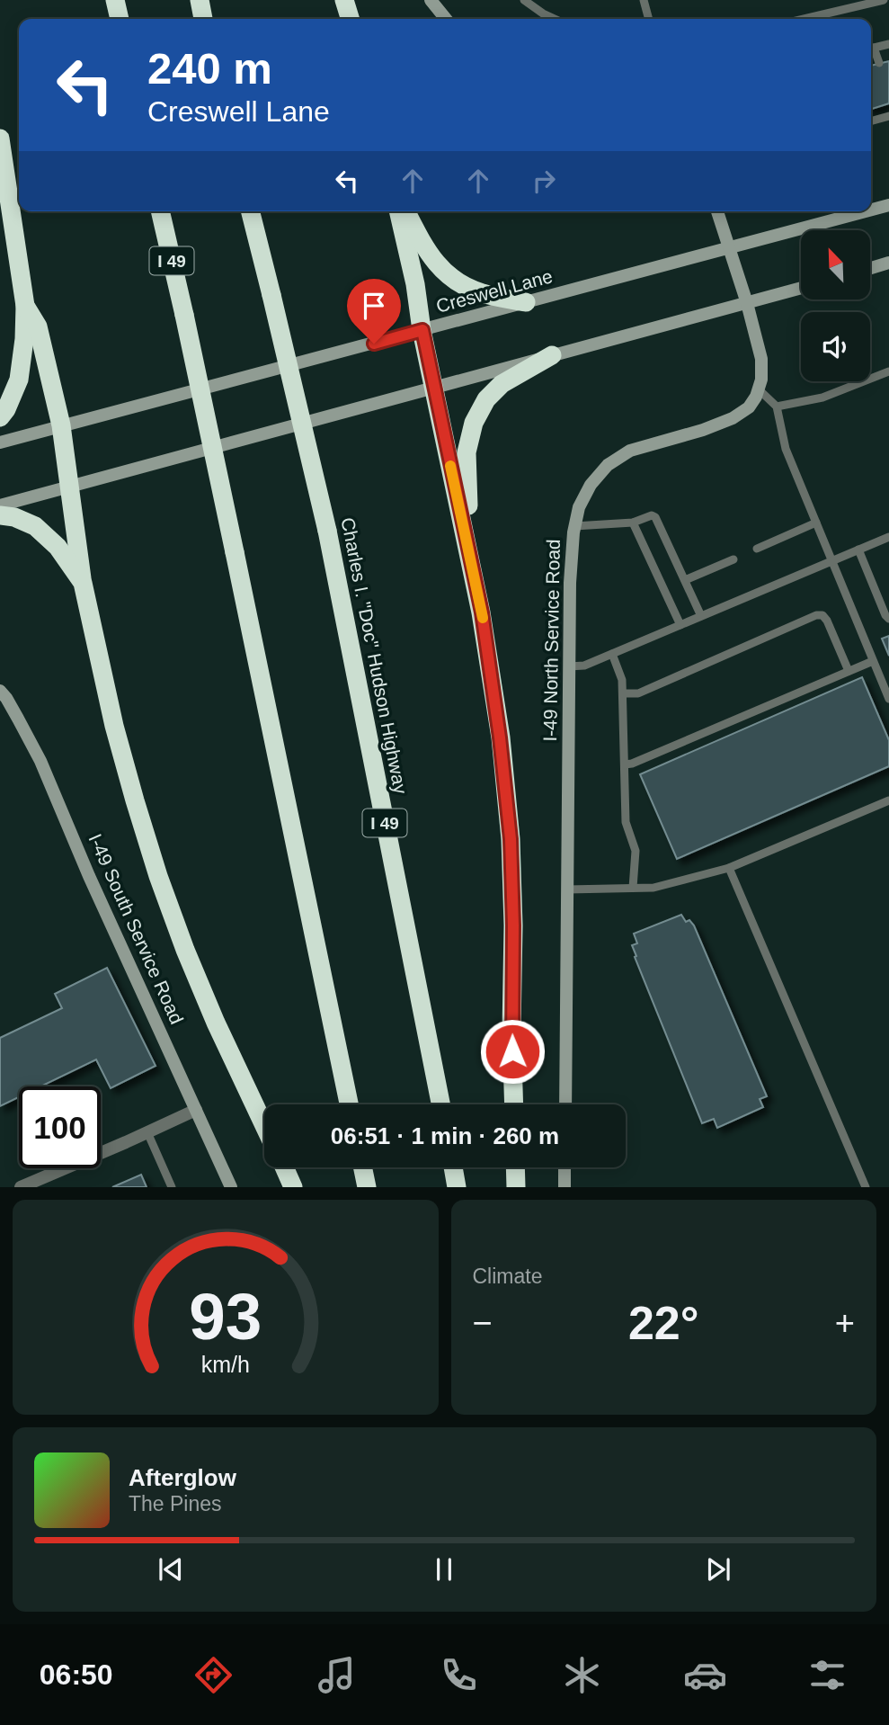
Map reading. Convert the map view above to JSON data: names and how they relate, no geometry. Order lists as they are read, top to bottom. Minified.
{"streets":{"highway":["I 49","Charles I. \"Doc\" Hudson Highway"],"main road":["Creswell Lane","I-49 North Service Road","I-49 South Service Road"]},"north":"top left","page":{"turn":["240 m","Creswell Lane"],"limit":"100","trip":"06:51 · 1 min · 260 m","tile":"Climate","heat":["−","22°","+"],"song":["Afterglow","The Pines"],"tabs":"06:50","gauge":["93","km/h"]}}
